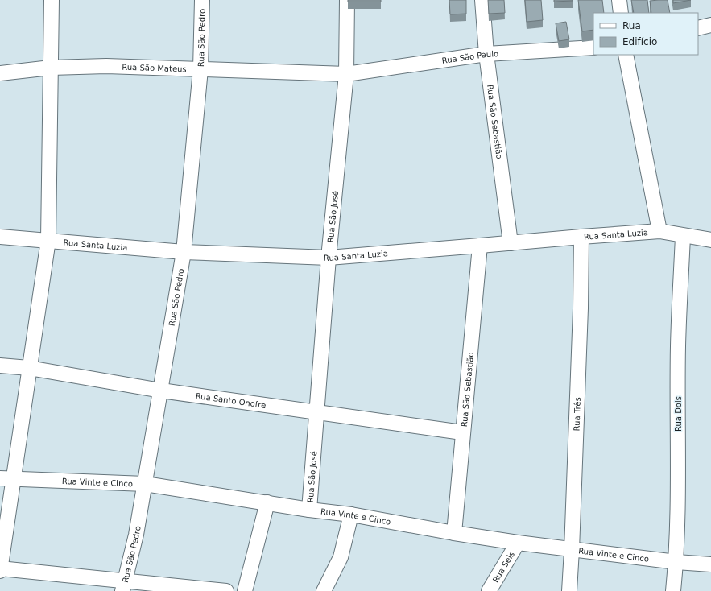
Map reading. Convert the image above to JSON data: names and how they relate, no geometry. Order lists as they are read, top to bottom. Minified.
{"streets":{"street":["Rua São Pedro","Rua São Paulo","Rua São Mateus","Rua São Sebastião","Rua São José","Rua Santa Luzia","Rua Santo Onofre","Rua Três","Rua Dois","Rua Vinte e Cinco","Rua Seis"]},"crossings":[["Rua São Pedro","Rua São Mateus"],["Rua São Pedro","Rua Santa Luzia"],["Rua São Pedro","Rua Santo Onofre"],["Rua São Pedro","Rua Vinte e Cinco"],["Rua São Paulo","Rua São Mateus"],["Rua São Paulo","Rua São Sebastião"],["Rua São Paulo","Rua São José"],["Rua São Mateus","Rua São José"],["Rua São Sebastião","Rua Santa Luzia"],["Rua São Sebastião","Rua Santo Onofre"],["Rua São Sebastião","Rua Vinte e Cinco"],["Rua São José","Rua Santa Luzia"],["Rua São José","Rua Santo Onofre"],["Rua São José","Rua Vinte e Cinco"],["Rua Santa Luzia","Rua Três"],["Rua Santa Luzia","Rua Dois"],["Rua Três","Rua Vinte e Cinco"],["Rua Dois","Rua Vinte e Cinco"],["Rua Vinte e Cinco","Rua Seis"]],"legend":["Rua","Edifício"]}
